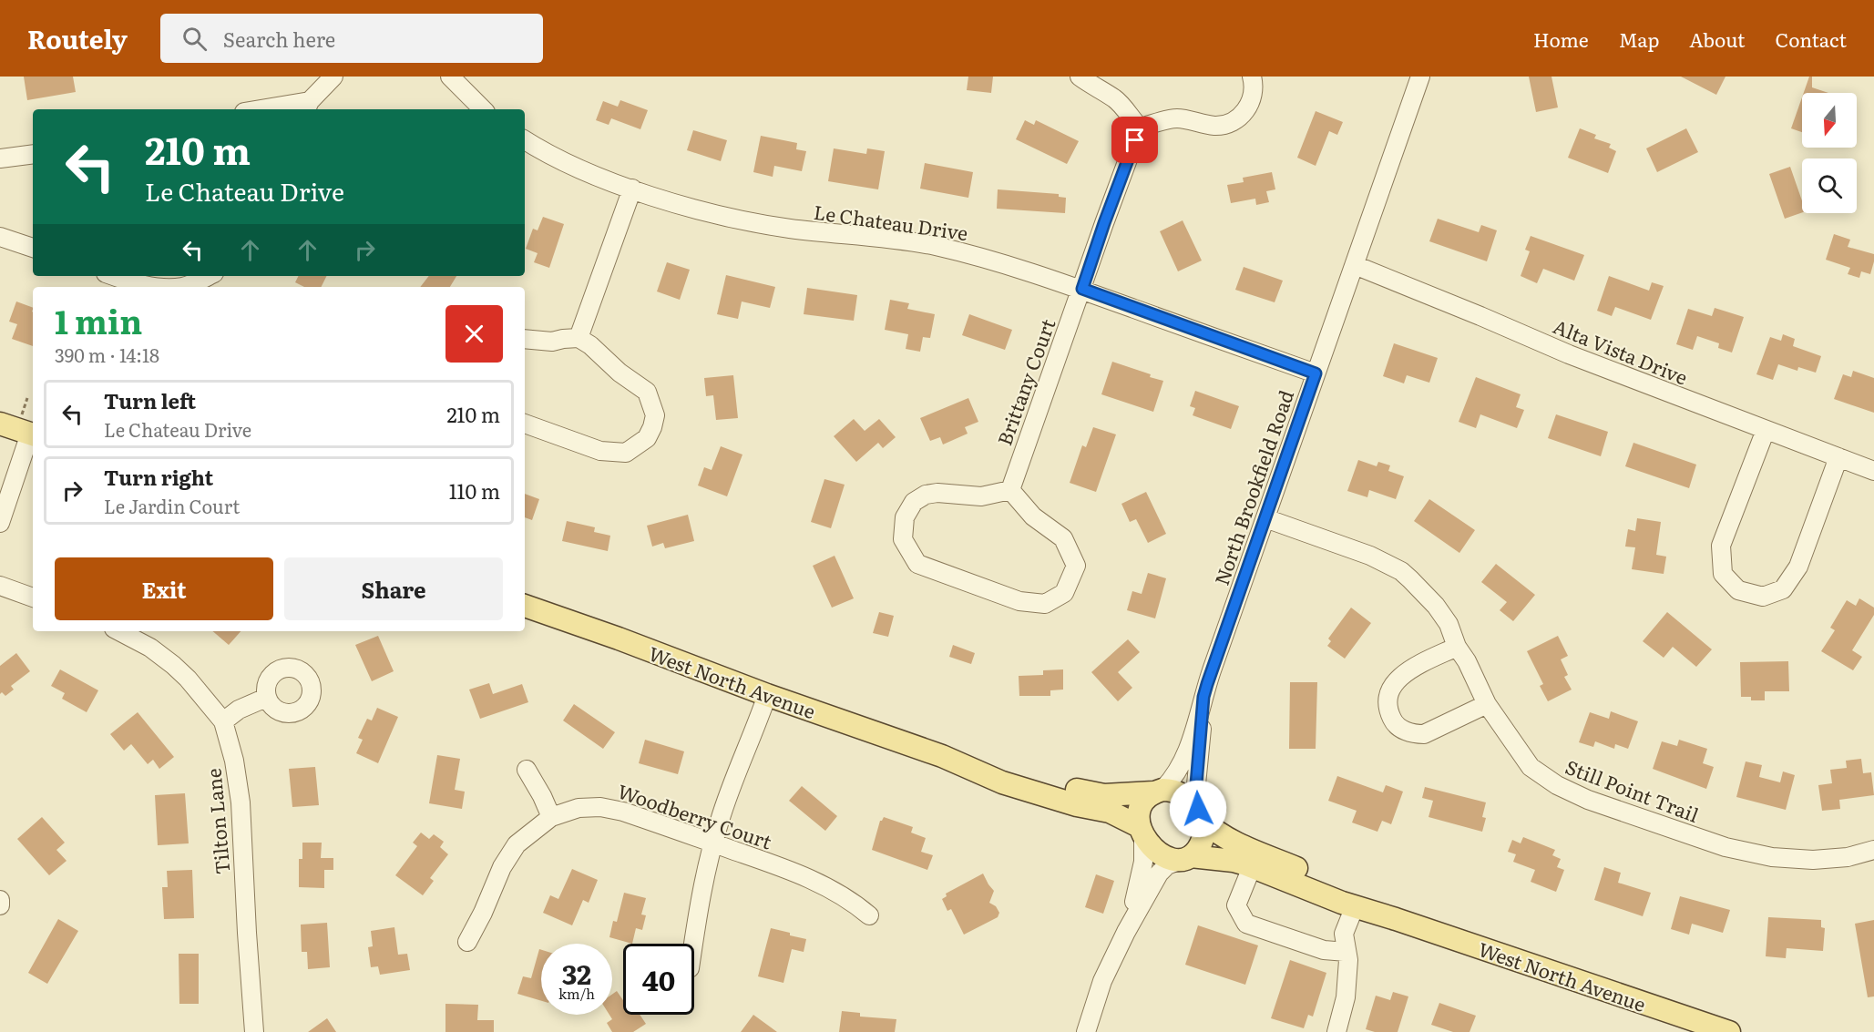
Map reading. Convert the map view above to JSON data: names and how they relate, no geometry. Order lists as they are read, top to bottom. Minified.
{"streets":{"main road":["West North Avenue"],"street":["Le Chateau Drive","Alta Vista Drive","Brittany Court","North Brookfield Road","Still Point Trail","Woodberry Court","Tilton Lane"]},"crossings":[["Le Chateau Drive","Brittany Court"],["Le Chateau Drive","North Brookfield Road"],["Alta Vista Drive","North Brookfield Road"],["North Brookfield Road","West North Avenue"],["North Brookfield Road","Still Point Trail"]],"north":"bottom","page":{"header":"Routely","search":"Search here","nav":["Home","Map","About","Contact"],"turn":["210 m","Le Chateau Drive"],"heading":["1 min","390 m · 14:18"],"list":[{"name":"Turn left","note":"Le Chateau Drive","value":"210 m"},{"name":"Turn right","note":"Le Jardin Court","value":"110 m"}],"buttons":["Exit","Share"],"speed":"32 km/h","limit":"40"}}
